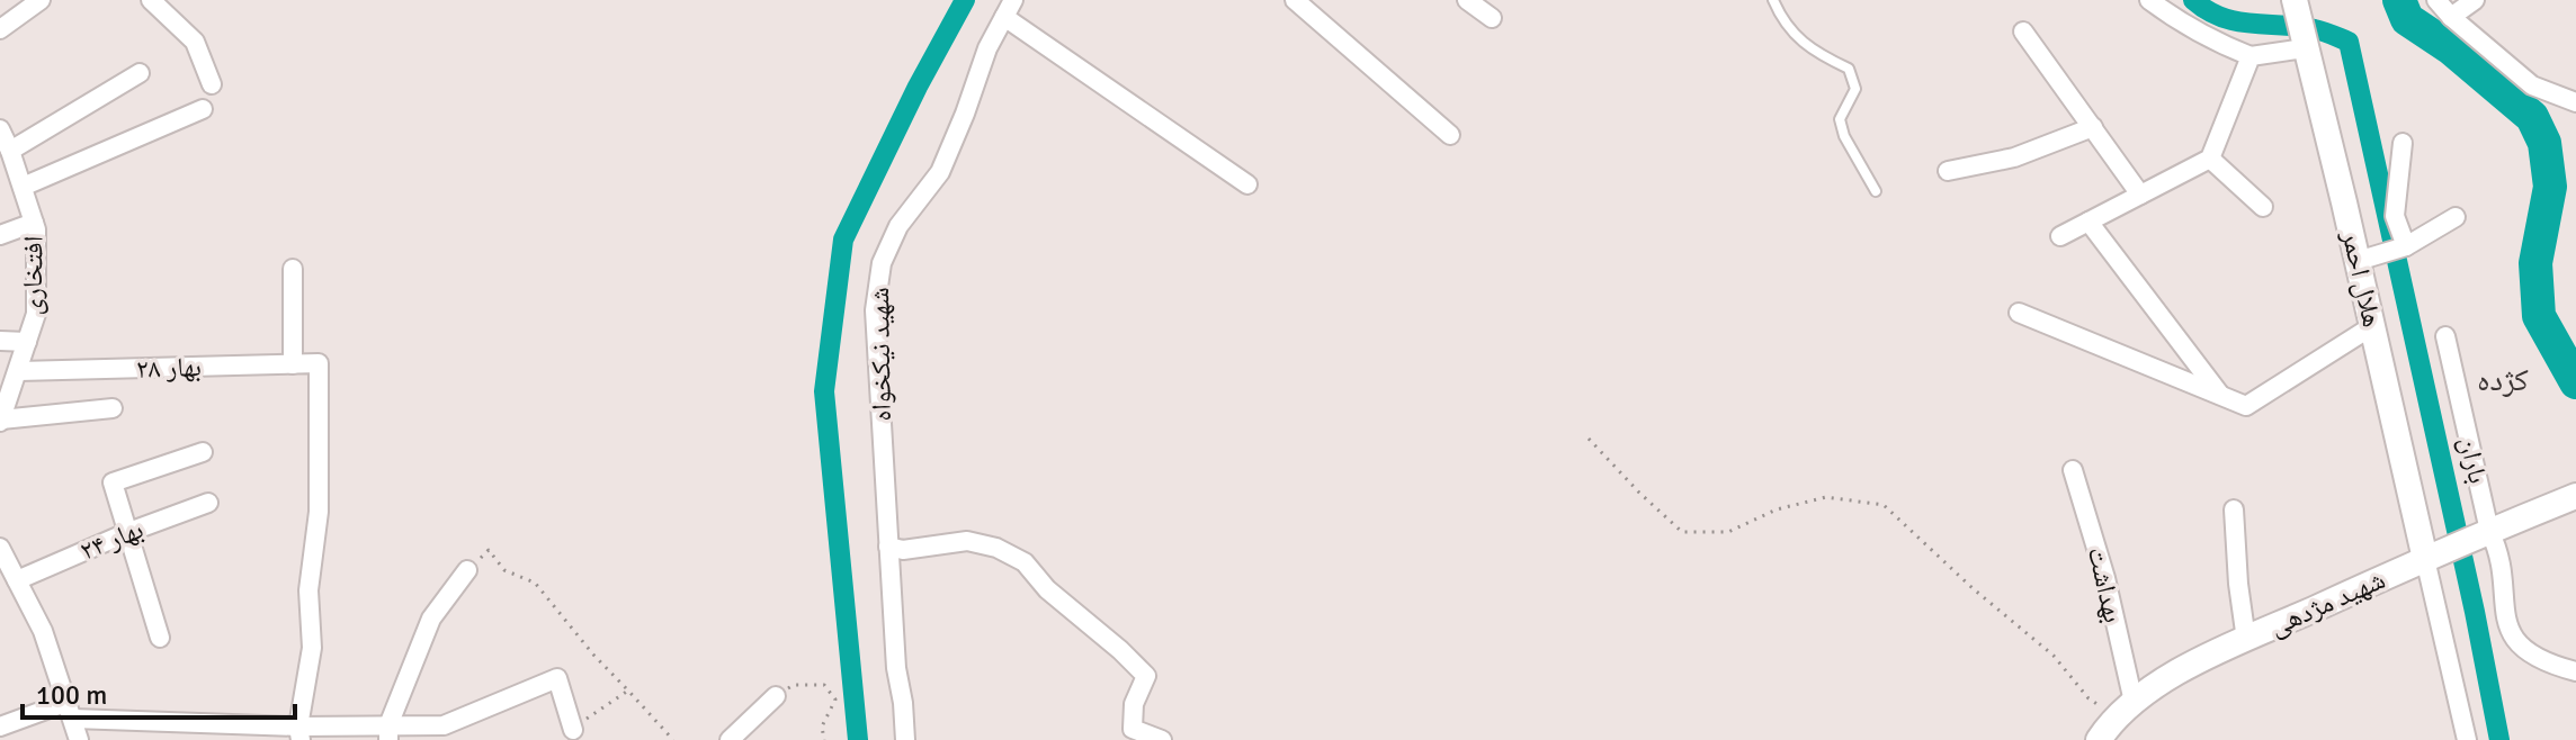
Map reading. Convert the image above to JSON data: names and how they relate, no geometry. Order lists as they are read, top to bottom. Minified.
{"streets":{"main road":["هلال احمر","شهید مژدهی"],"street":["افتخاری","شهید نیکخواه","بهار ۲۸","باران","بهار ۲۴","بهداشت"]},"crossings":[["افتخاری","بهار ۲۸"],["هلال احمر","شهید مژدهی"],["باران","شهید مژدهی"],["بهداشت","شهید مژدهی"]],"districts":["کژده"],"scale_bar":"100 m"}
